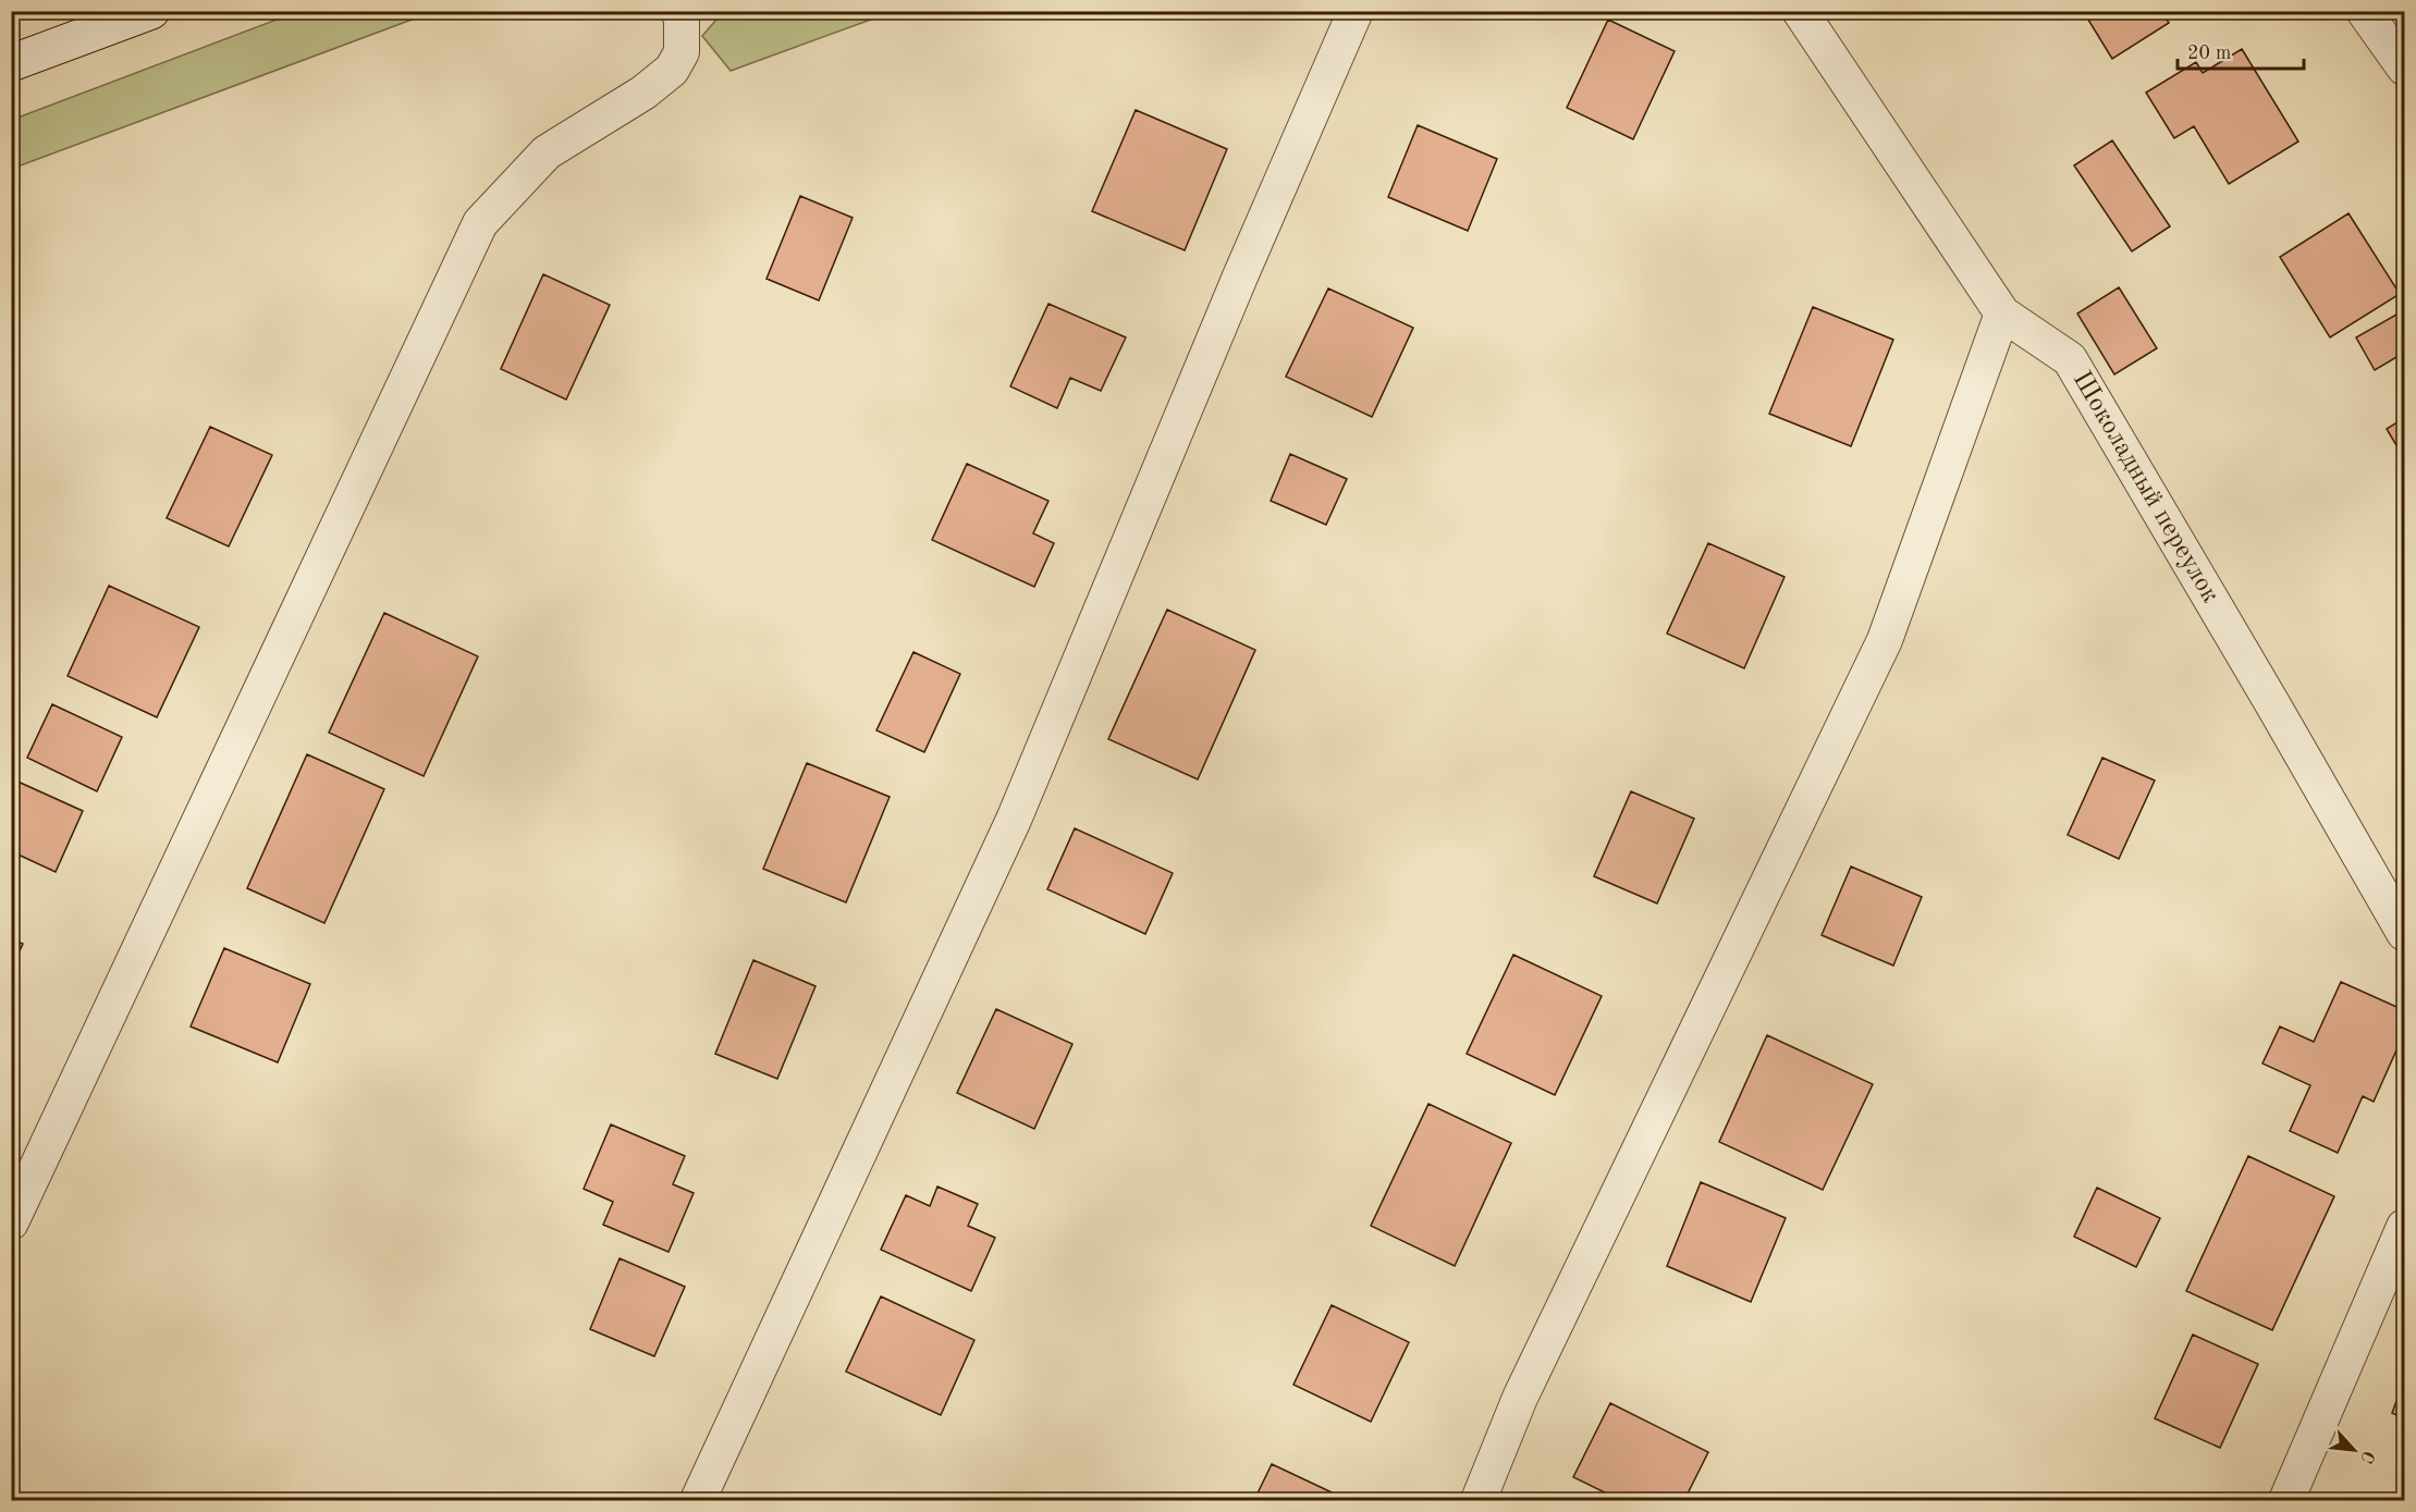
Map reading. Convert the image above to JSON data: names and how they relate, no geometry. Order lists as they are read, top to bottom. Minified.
{"streets":{"street":["Шоколадный переулок"]},"scale_bar":"20 m","north":"bottom right"}
